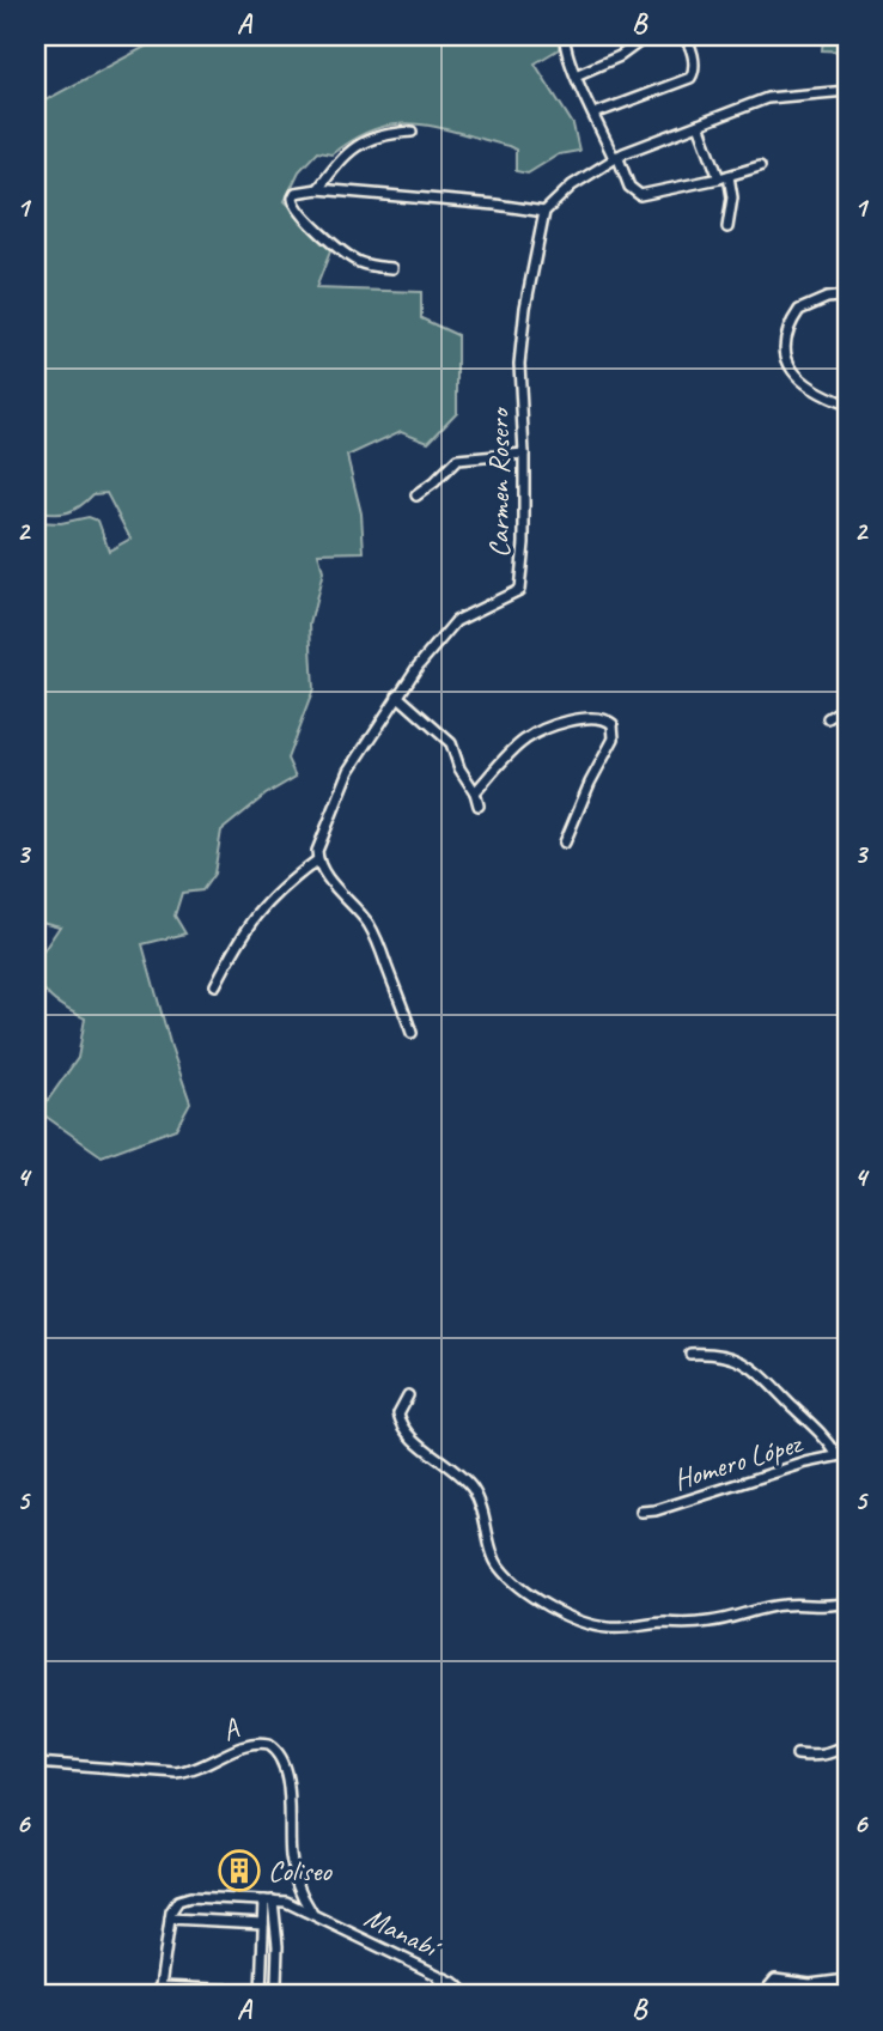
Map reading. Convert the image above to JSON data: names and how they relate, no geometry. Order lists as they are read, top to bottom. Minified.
{"streets":{"street":["Carmen Rosero","Homero López","A","Manabí"]},"crossings":[["A","Manabí"]],"places":{"building":["Coliseo"]},"grid":{"columns":["A","B"],"rows":["1","2","3","4","5","6"]}}
